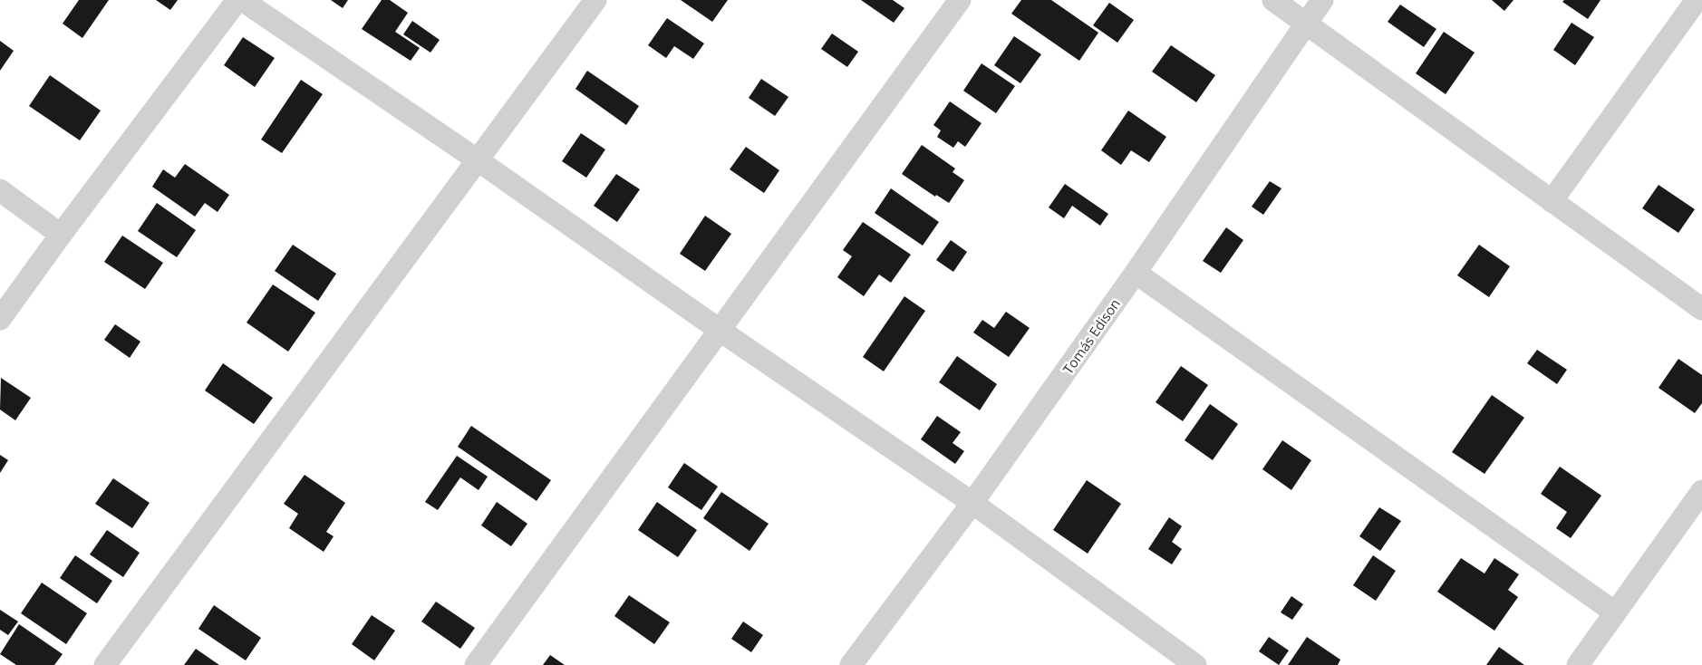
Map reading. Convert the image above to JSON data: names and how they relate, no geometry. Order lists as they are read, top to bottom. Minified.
{"streets":{"street":["Tomás Edison"]}}
